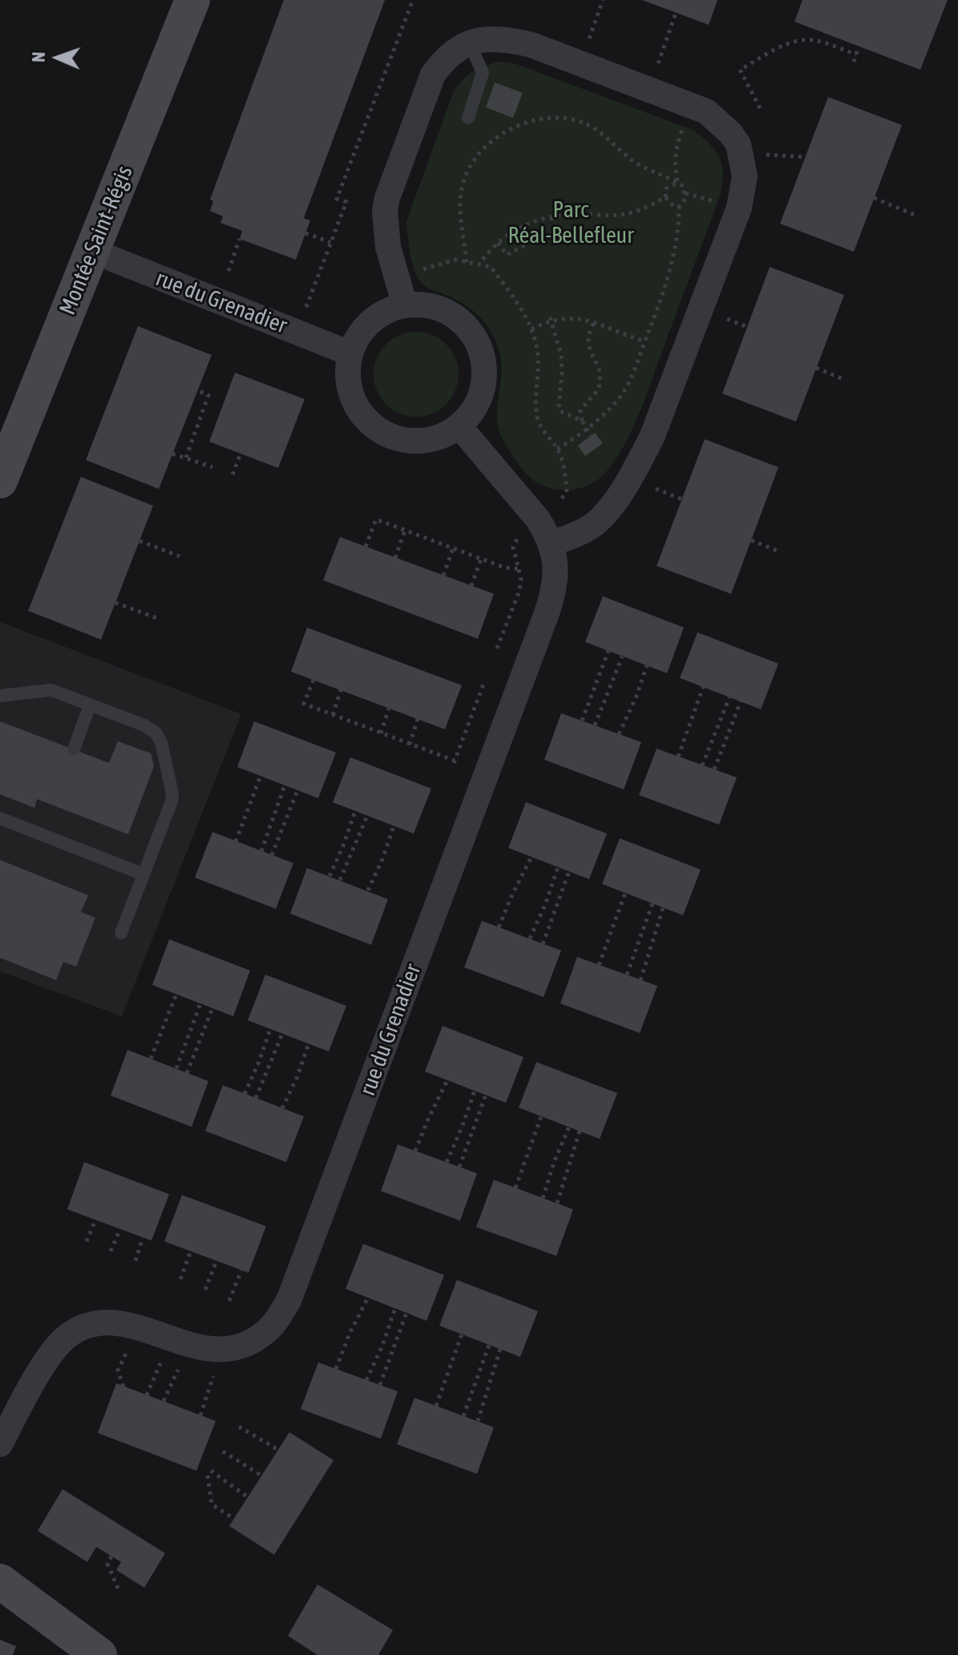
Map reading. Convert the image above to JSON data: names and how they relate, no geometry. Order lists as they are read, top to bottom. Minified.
{"streets":{"street":["Montée Saint-Régis","rue du Grenadier"]},"crossings":[["Montée Saint-Régis","rue du Grenadier"]],"parks":["Parc Réal-Bellefleur"],"north":"left"}
